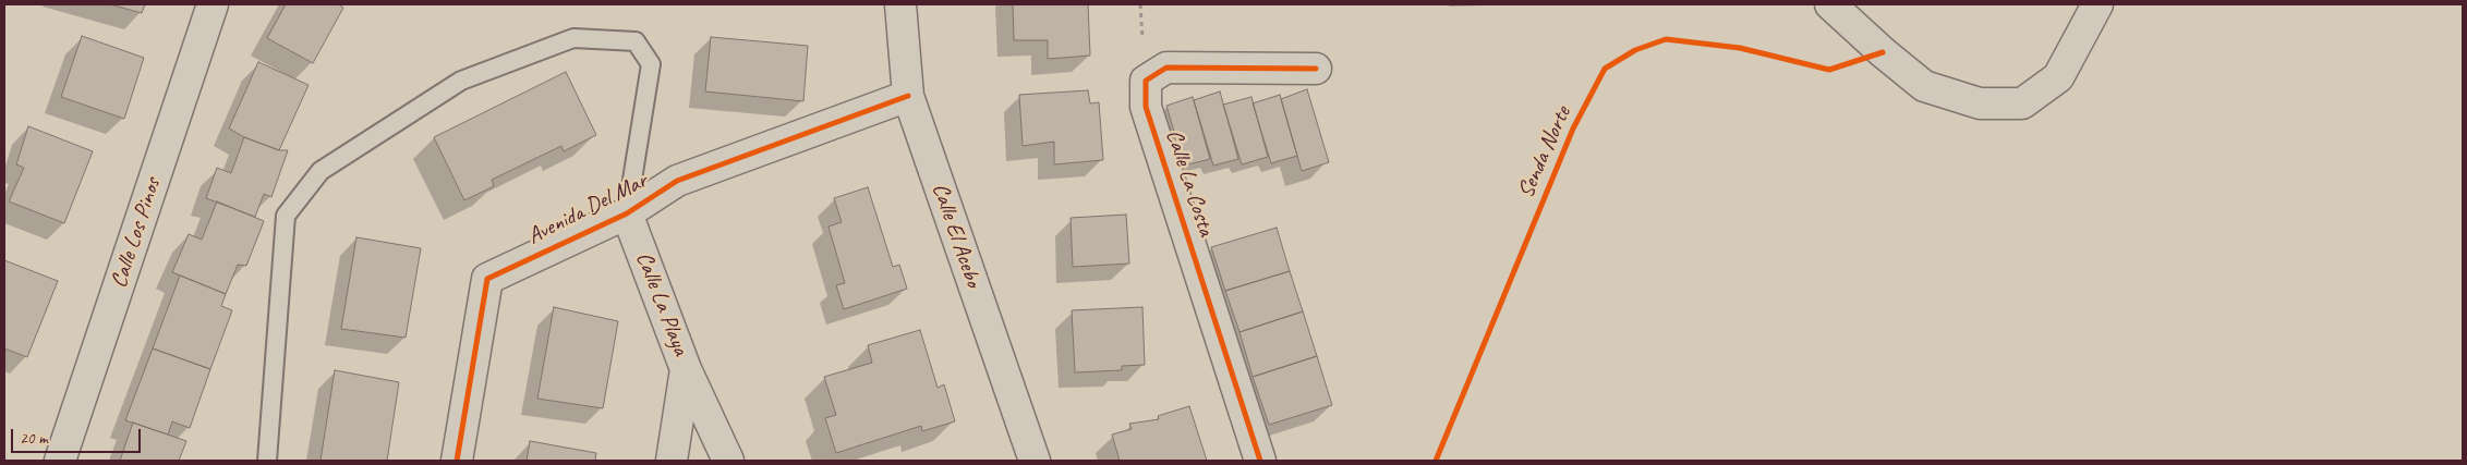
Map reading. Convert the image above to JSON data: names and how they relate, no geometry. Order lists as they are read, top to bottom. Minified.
{"streets":{"street":["Calle La Costa","Avenida Del Mar","Calle Los Pinos","Calle El Acebo","Calle La Playa"],"cycle path":["Senda Norte"]},"crossings":[["Avenida Del Mar","Calle El Acebo"],["Avenida Del Mar","Calle La Playa"]],"scale_bar":"20 m"}
